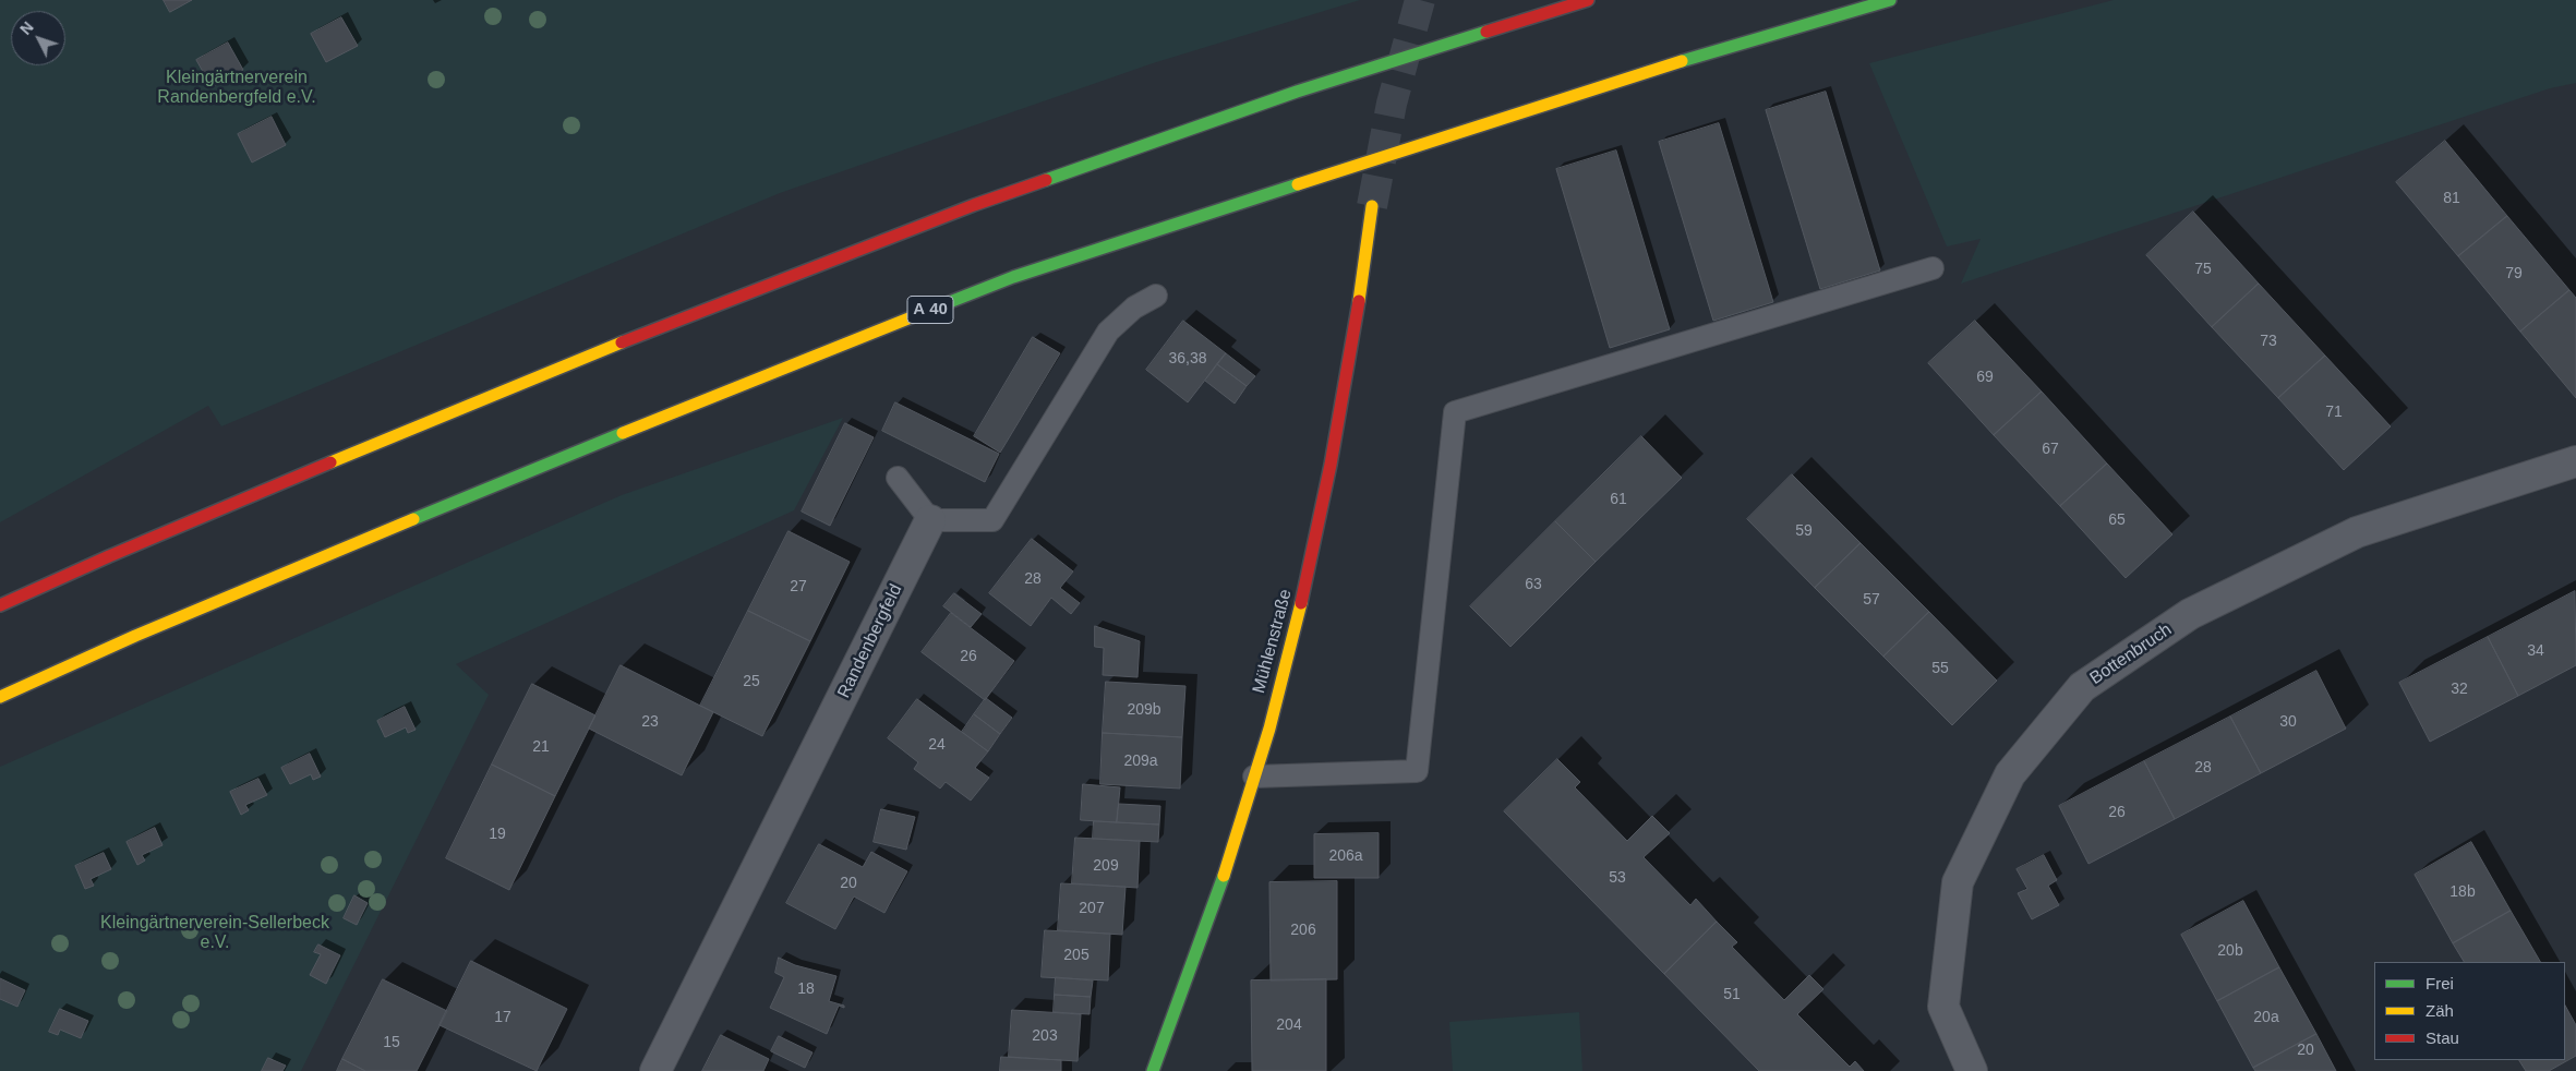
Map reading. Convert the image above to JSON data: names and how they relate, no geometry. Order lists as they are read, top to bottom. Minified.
{"streets":{"main road":["A 40","Mühlenstraße"],"street":["Randenbergfeld","Bottenbruch"]},"parks":["Kleingärtnerverein Randenbergfeld e.V.","Kleingärtnerverein-Sellerbeck e.V."],"house_numbers":["81","75","79","73","36,38","69","71","67","61","65","59","28","63","27","57","34","26","55","25","32","209b","23","30","24","21","209a","28","26","19","206a","209","53","20","18b","207","206","20b","205","18","51","17","20a","204","203","15","20"],"legend":["Frei","Zäh","Stau"],"north":"top left"}
